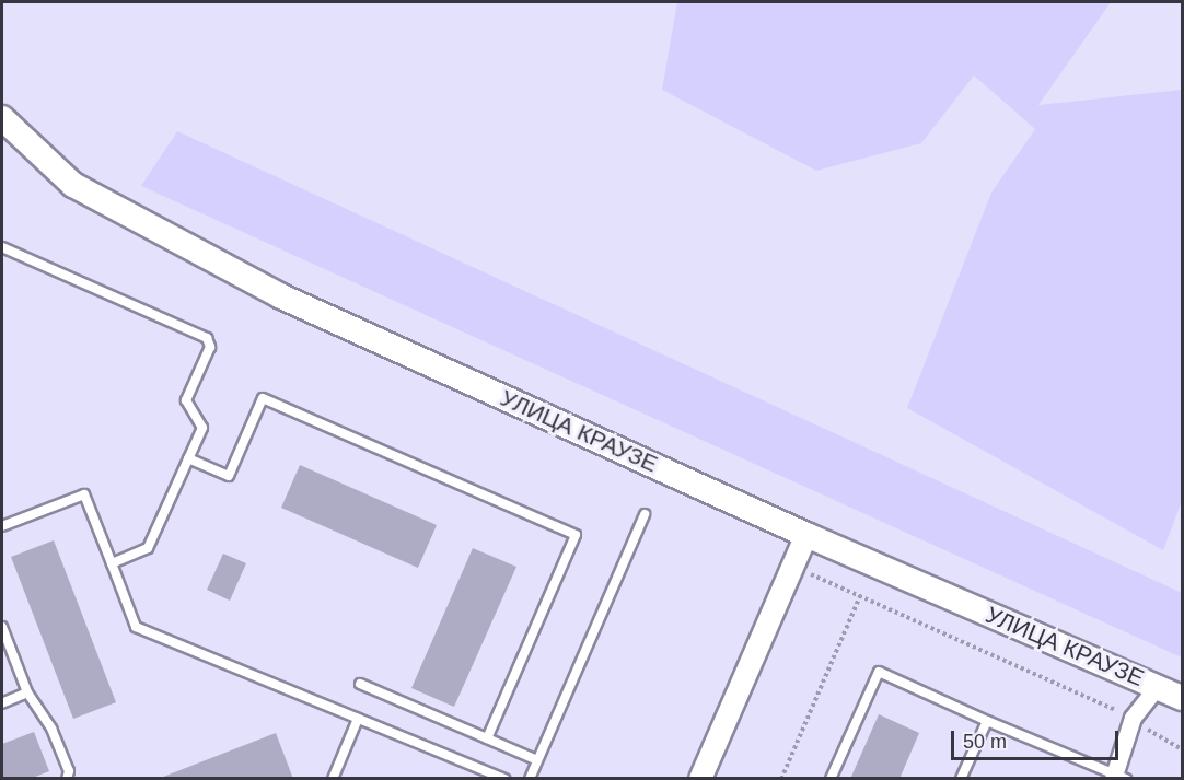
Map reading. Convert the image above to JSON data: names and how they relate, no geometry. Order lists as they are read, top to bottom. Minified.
{"streets":{"main road":["УЛИЦА КРАУЗЕ"]},"scale_bar":"50 m"}
